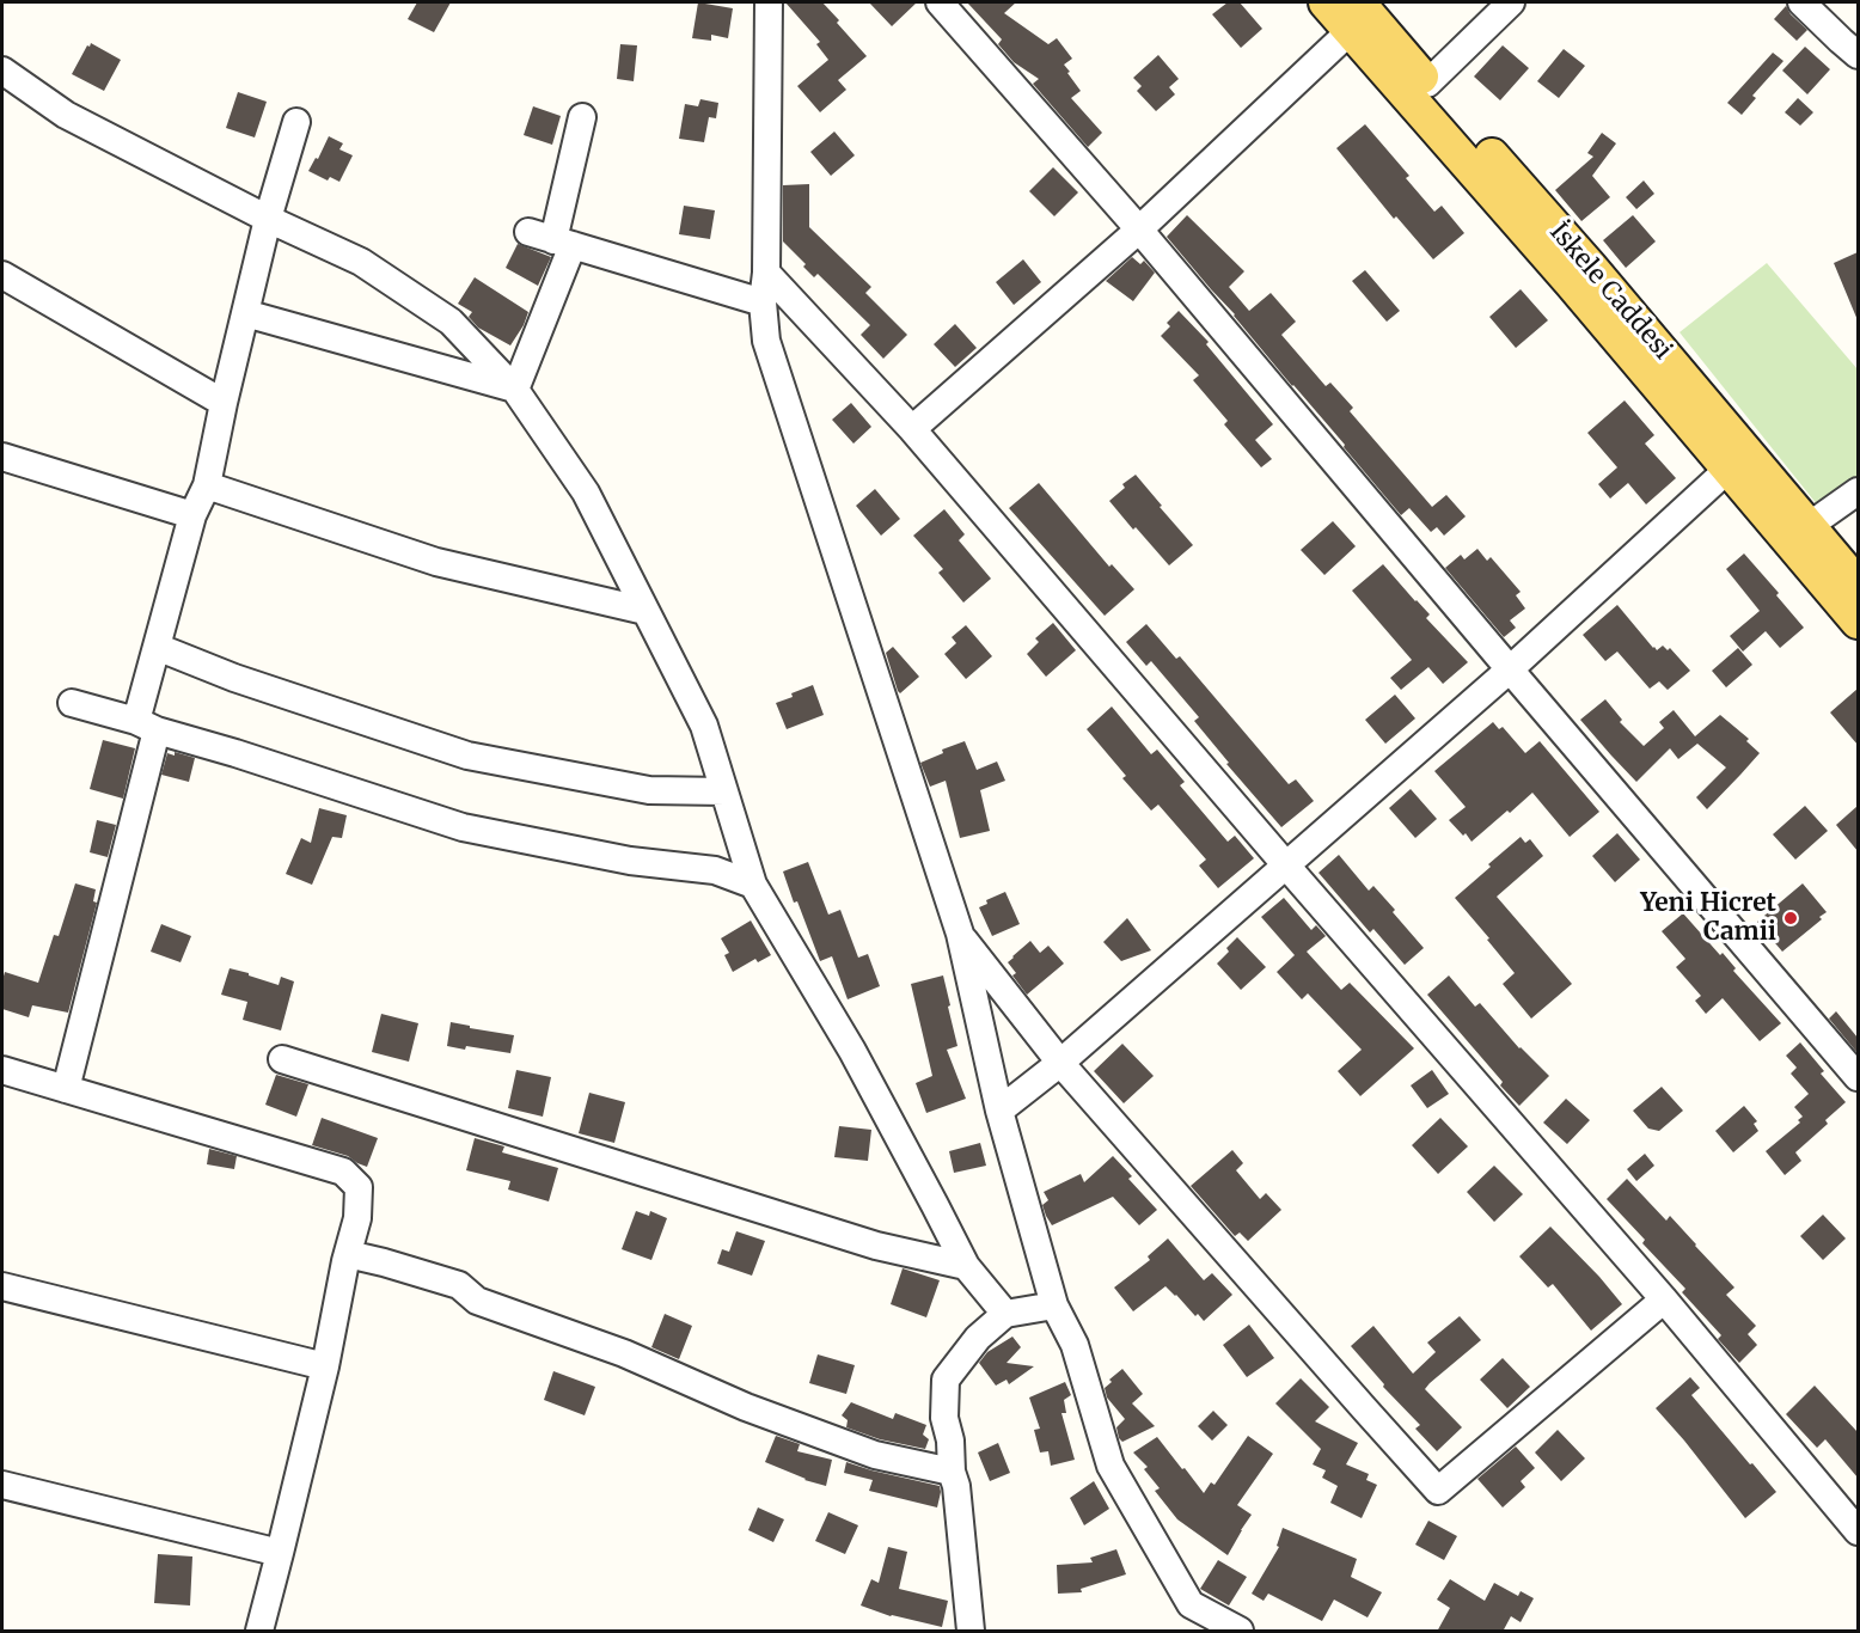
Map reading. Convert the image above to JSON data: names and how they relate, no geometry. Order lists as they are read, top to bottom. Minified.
{"streets":{"main road":["İskele Caddesi"]},"places":["Yeni Hicret Camii"]}
